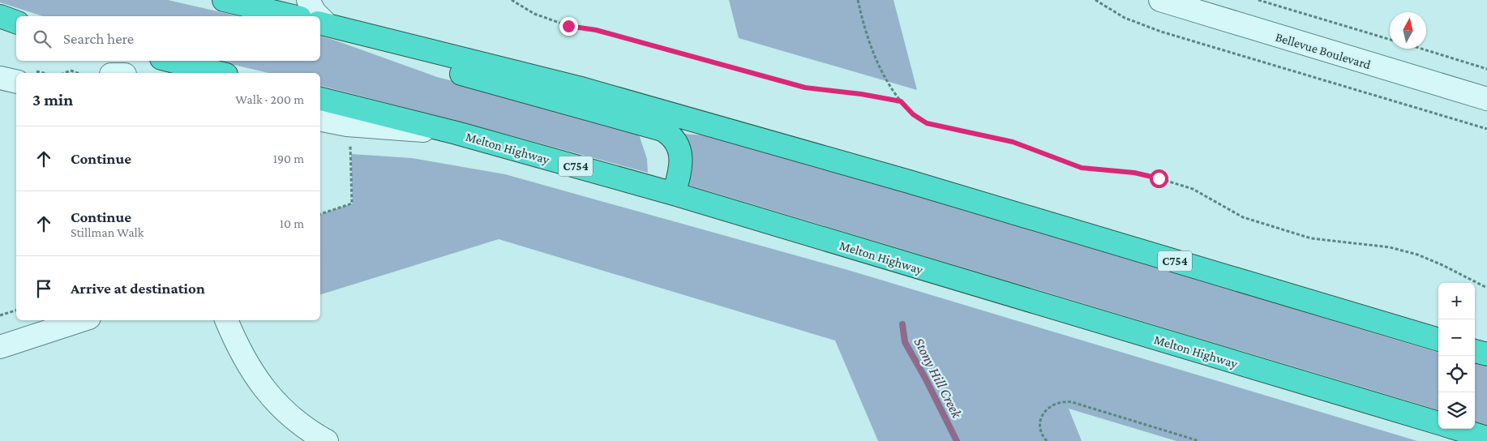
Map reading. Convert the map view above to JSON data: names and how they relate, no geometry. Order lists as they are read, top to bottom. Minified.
{"streets":{"highway":["Melton Highway","C754"],"street":["Bellevue Boulevard"]},"water":["Stony Hill Creek"],"north":"top","page":{"search":"Search here","heading":["3 min","Walk · 200 m"],"list":[["Continue","190 m"],["Continue","Stillman Walk","10 m"],"Arrive at destination"],"map_buttons":["+","−"]}}
